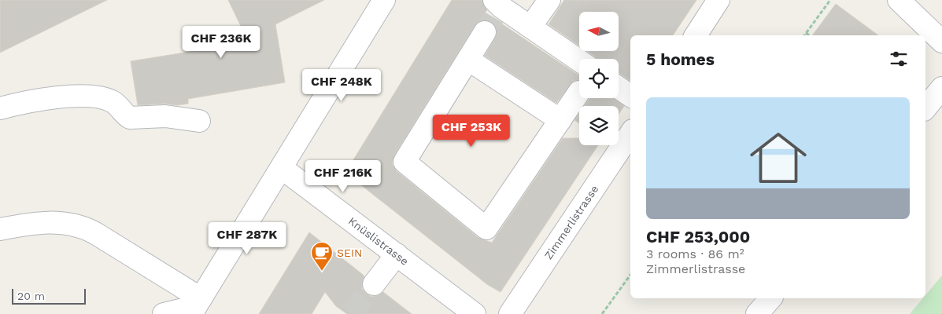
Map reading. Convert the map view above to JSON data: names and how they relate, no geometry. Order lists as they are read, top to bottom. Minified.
{"streets":{"street":["Zimmerlistrasse","Knüslistrasse"]},"places":{"cafe":["SEIN"]},"scale_bar":"20 m","north":"left","page":{"price":["CHF 236K","CHF 248K","CHF 253K","CHF 216K","CHF 287K"],"heading":"5 homes","list":[{"name":"CHF 253,000","note":"3 rooms · 86 m² · Zimmerlistrasse"}],"scale":"20 m"}}
